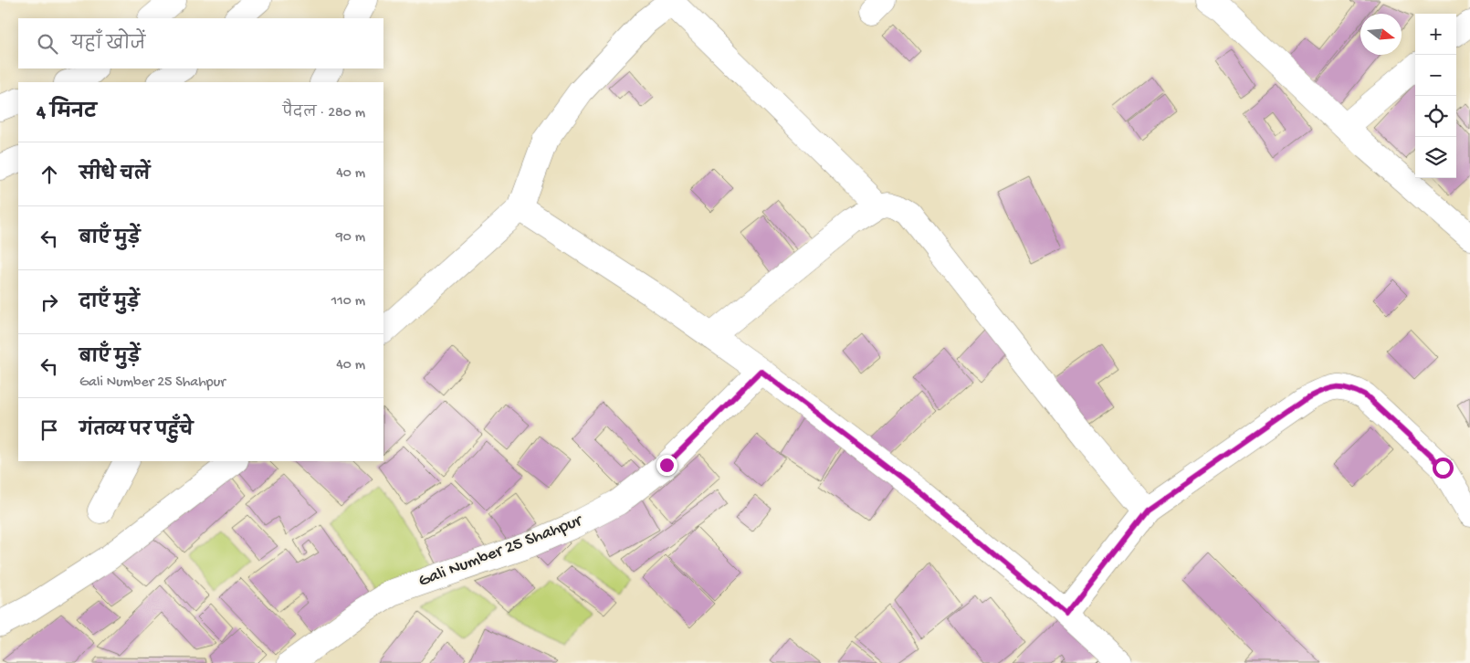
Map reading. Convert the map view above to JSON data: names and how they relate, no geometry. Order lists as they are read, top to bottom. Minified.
{"streets":{"street":["Gali Number 25 Shahpur"]},"north":"right","page":{"map_buttons":["+","−"],"search":"यहाँ खोजें","heading":["4 मिनट","पैदल · 280 m"],"list":[["सीधे चलें","40 m"],["बाएँ मुड़ें","90 m"],["दाएँ मुड़ें","110 m"],["बाएँ मुड़ें","Gali Number 25 Shahpur","40 m"],"गंतव्य पर पहुँचे"]}}
